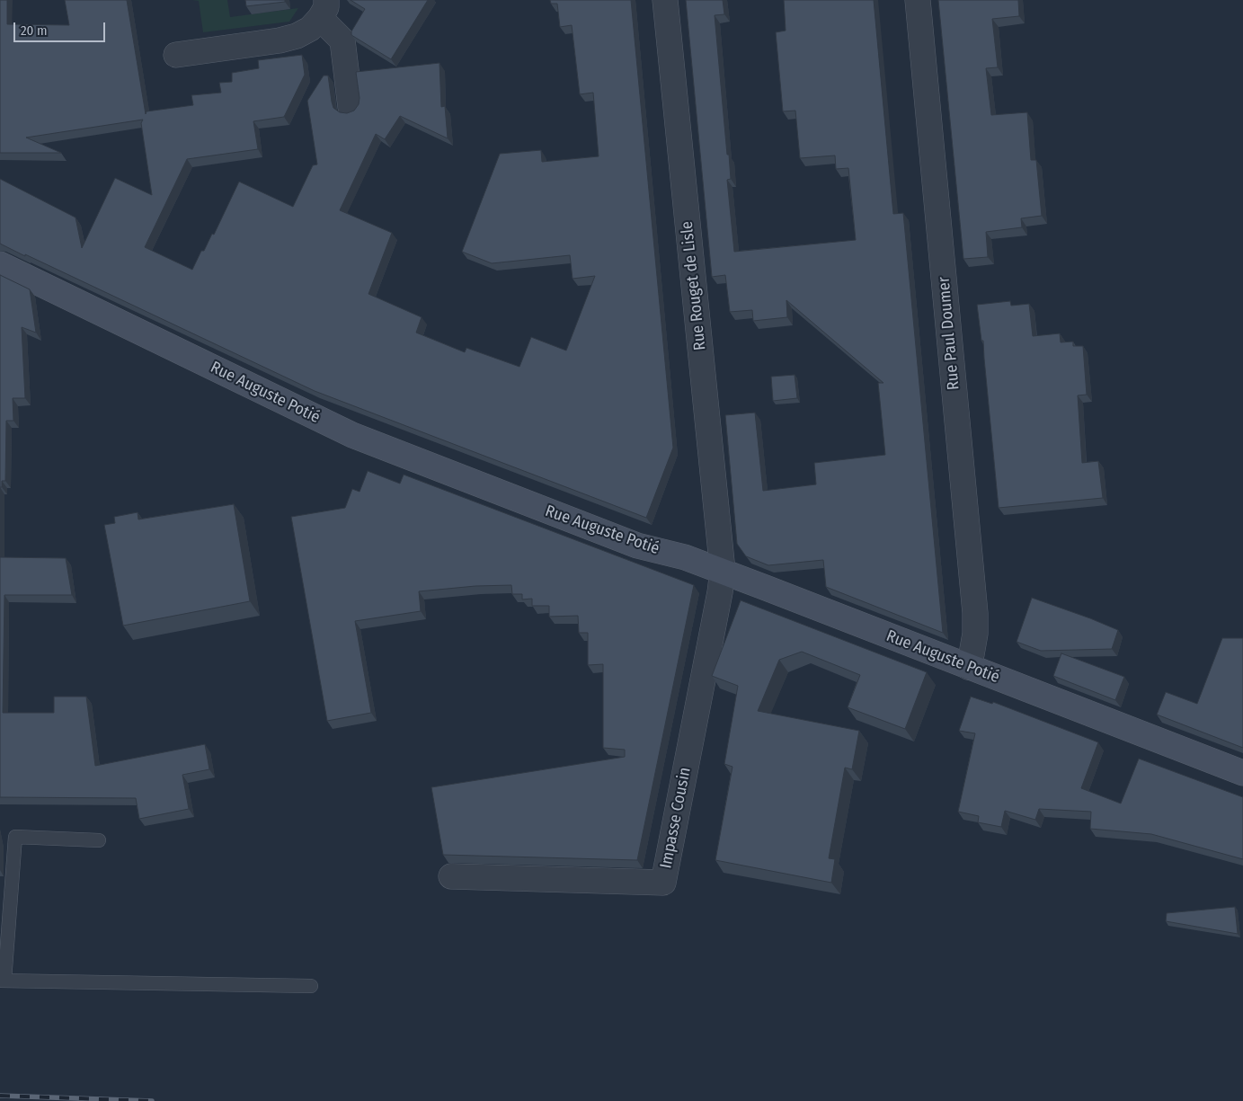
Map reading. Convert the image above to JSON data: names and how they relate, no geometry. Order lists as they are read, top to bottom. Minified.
{"streets":{"street":["Rue Rouget de Lisle","Rue Paul Doumer","Rue Auguste Potié","Impasse Cousin"]},"crossings":[["Rue Rouget de Lisle","Rue Auguste Potié"],["Rue Rouget de Lisle","Impasse Cousin"],["Rue Paul Doumer","Rue Auguste Potié"],["Rue Auguste Potié","Impasse Cousin"]],"scale_bar":"20 m"}
